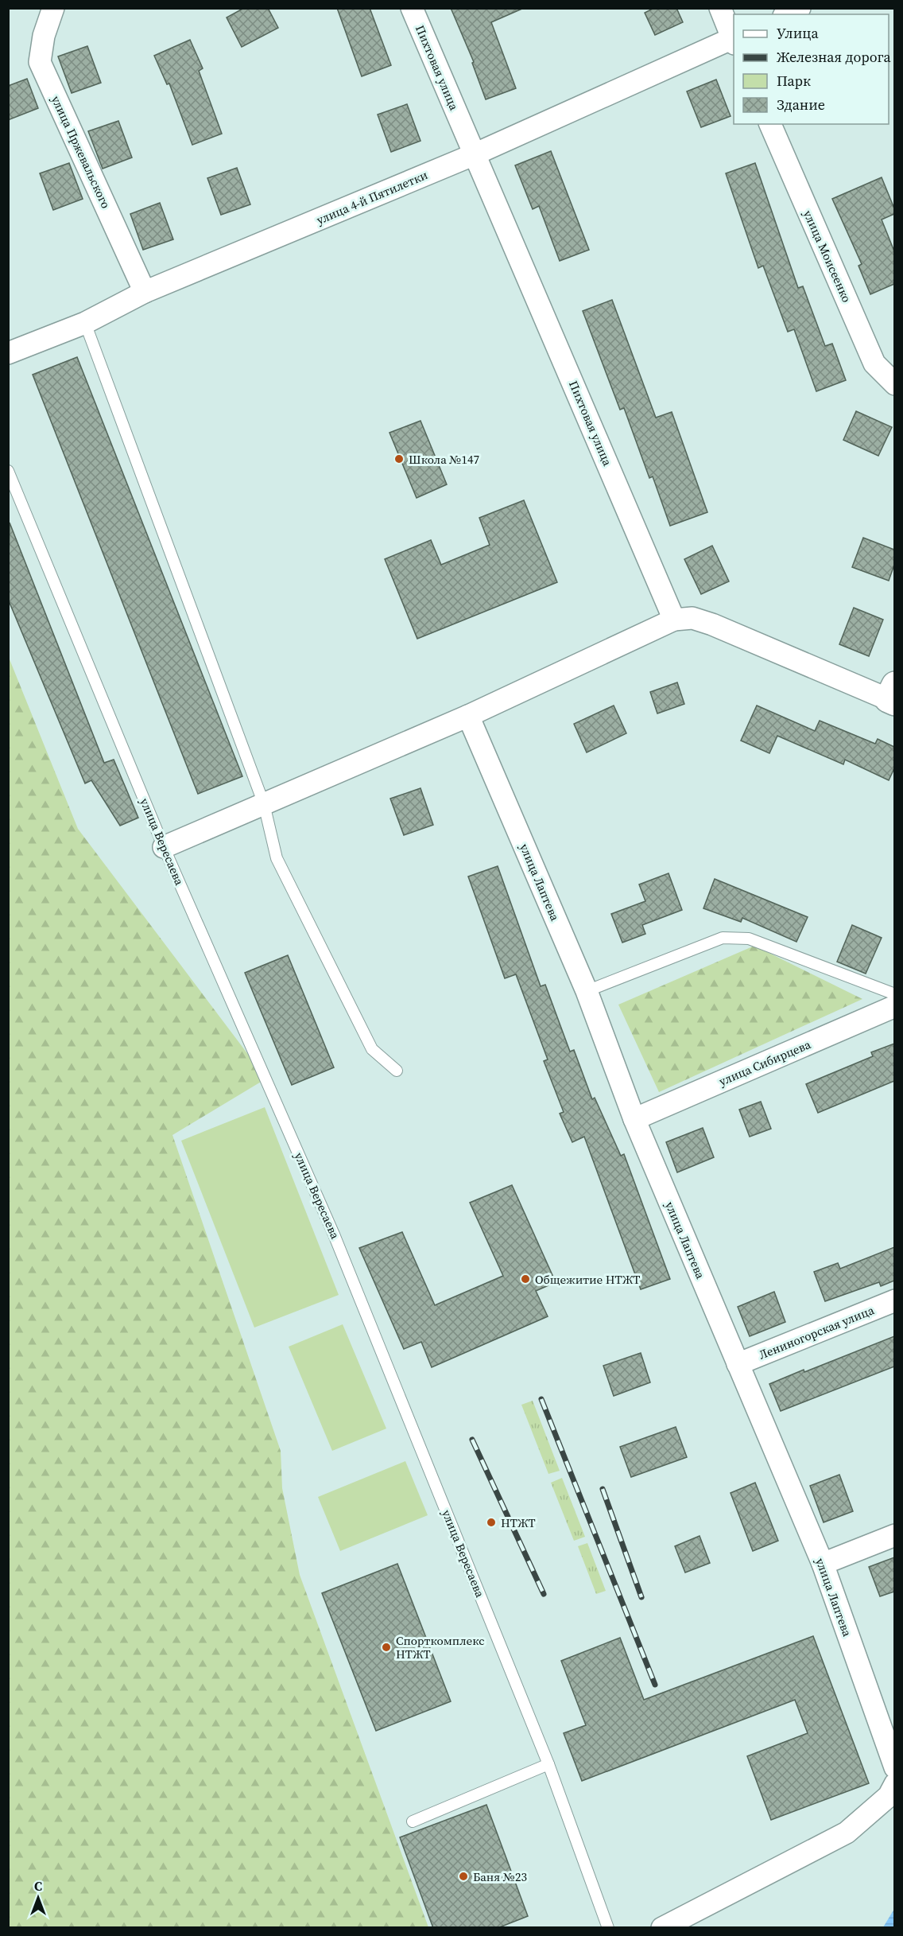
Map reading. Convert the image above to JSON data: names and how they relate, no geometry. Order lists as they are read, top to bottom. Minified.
{"streets":{"street":["Пихтовая улица","улица Пржевальского","улица 4-й Пятилетки","улица Моисеенко","улица Лаптева","улица Сибирцева","Лениногорская улица"],"lane":["улица Вересаева"]},"crossings":[["Пихтовая улица","улица 4-й Пятилетки"],["улица Пржевальского","улица 4-й Пятилетки"],["улица Лаптева","улица Сибирцева"],["улица Лаптева","Лениногорская улица"]],"places":["Школа №147","Общежитие НТЖТ","НТЖТ","Спорткомплекс НТЖТ","Баня №23"],"legend":["Улица","Железная дорога","Парк","Здание"],"north":"top"}
